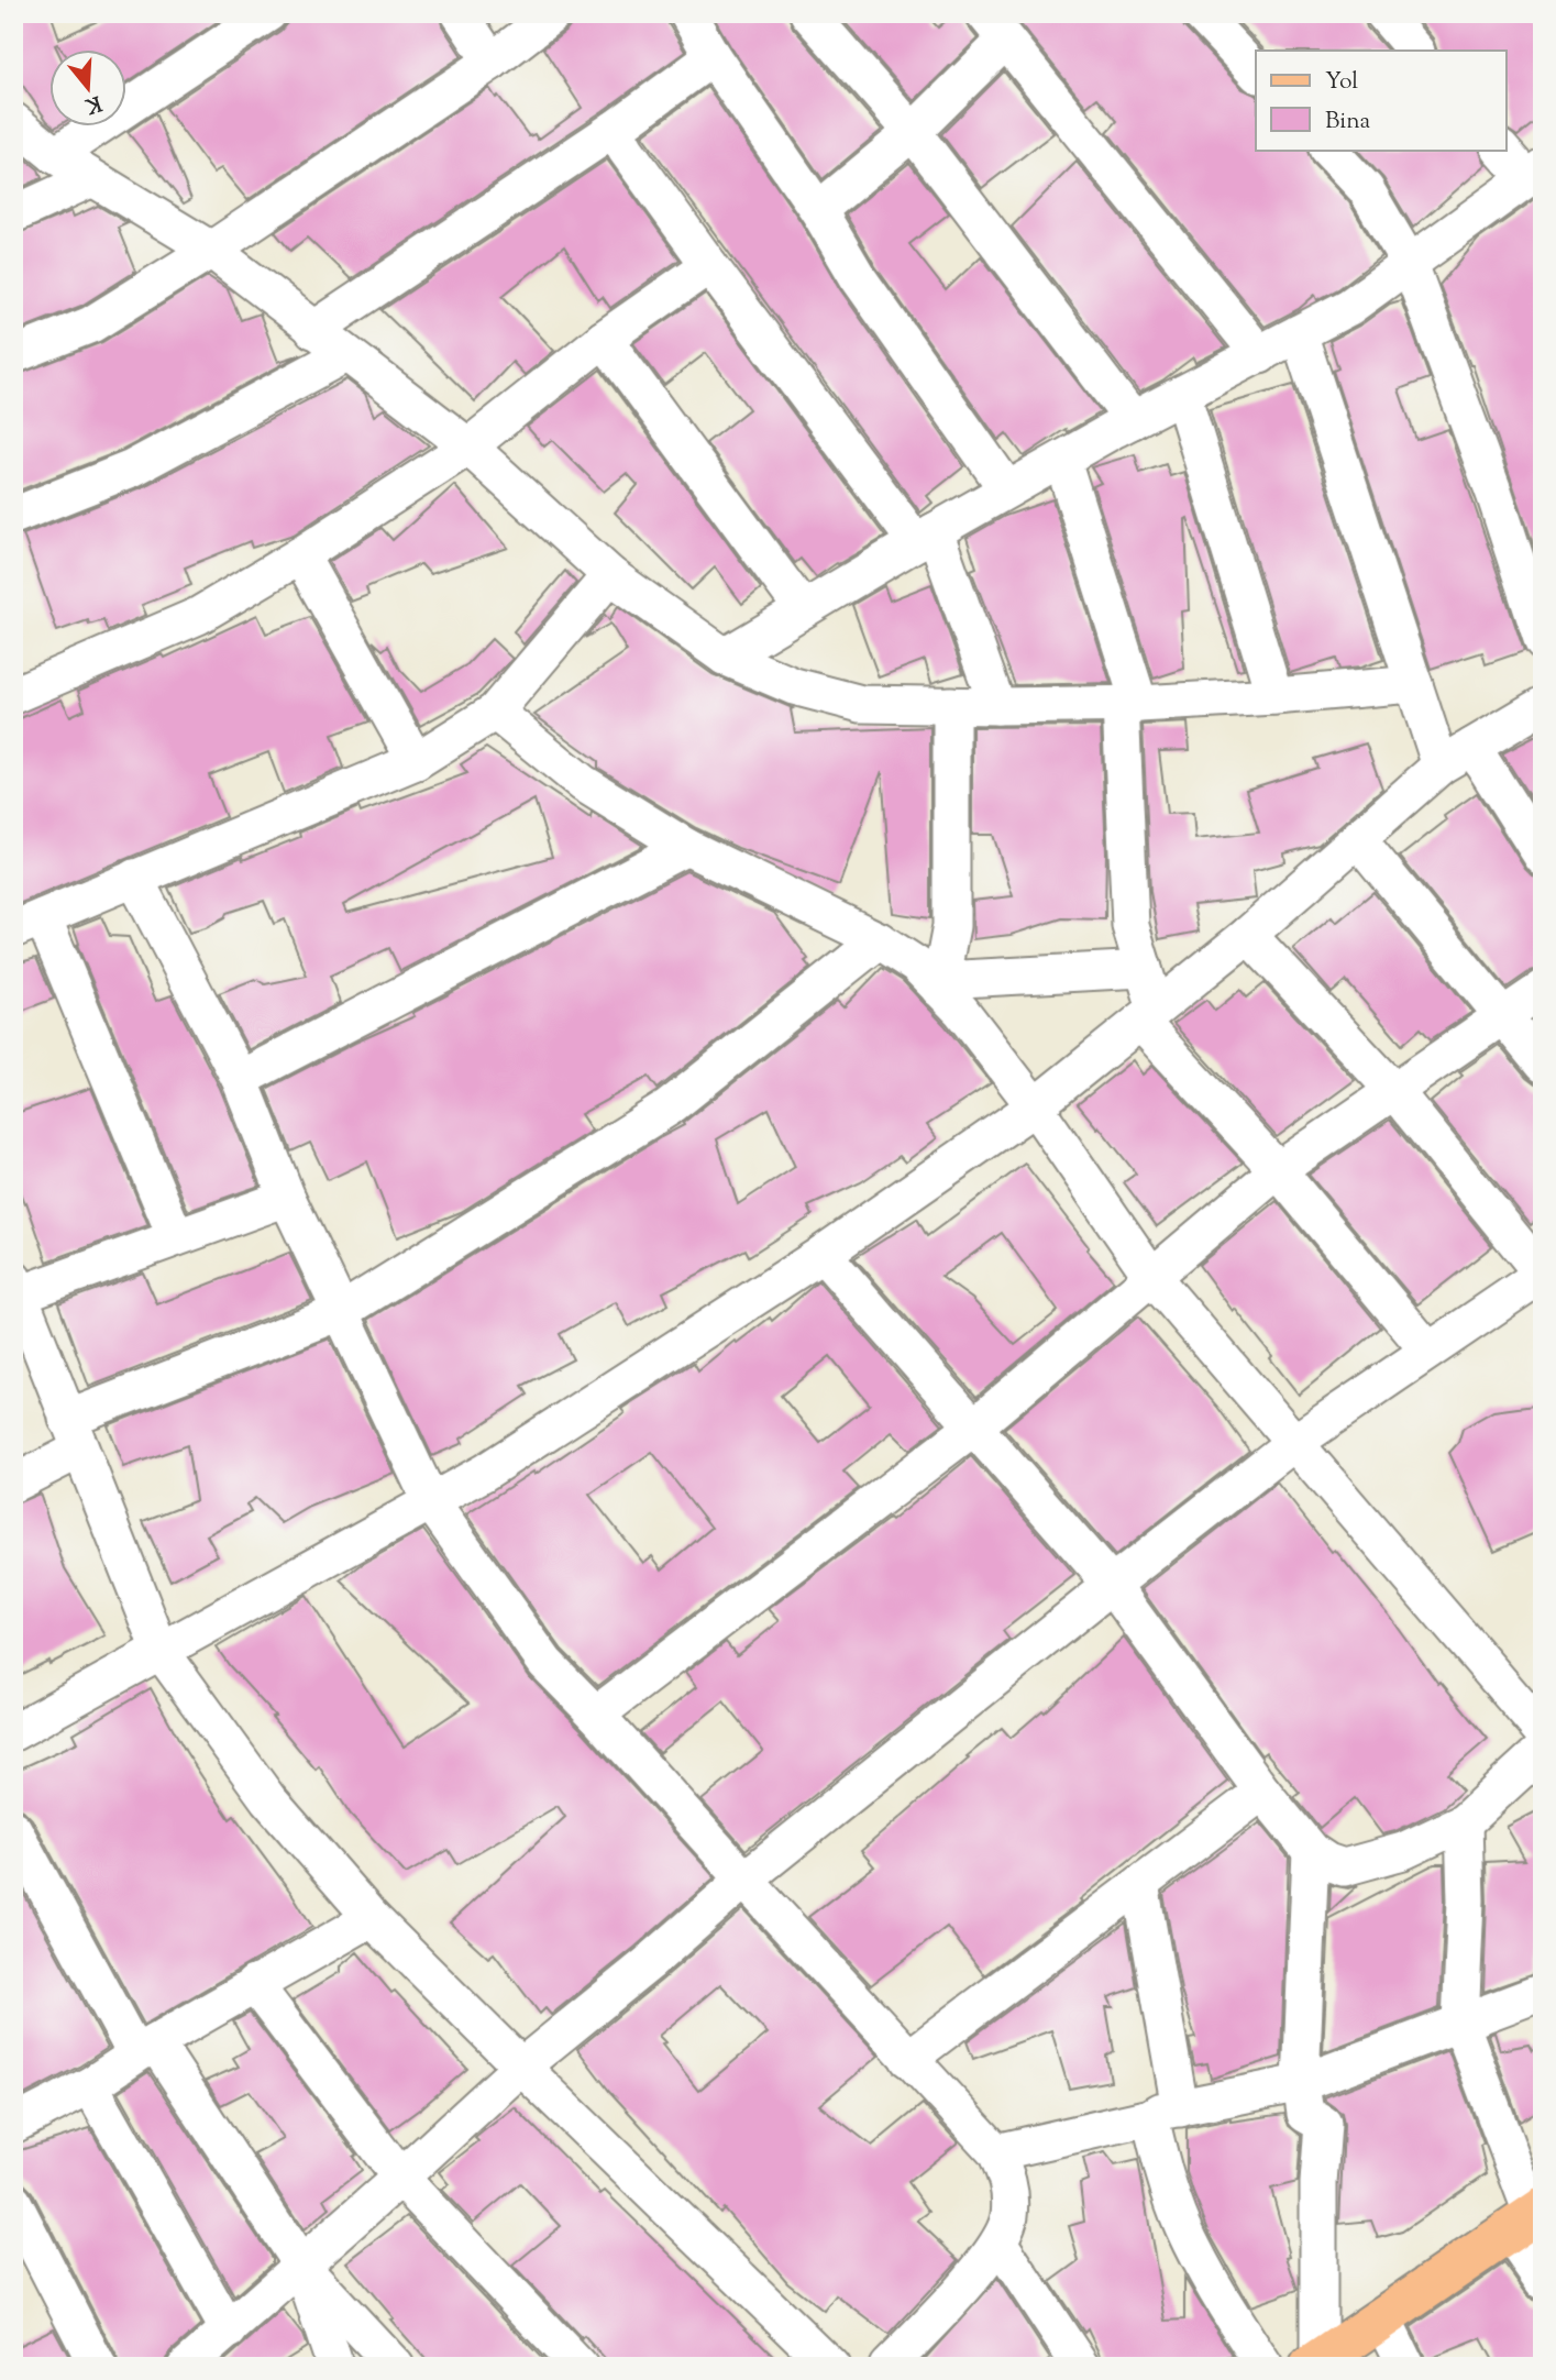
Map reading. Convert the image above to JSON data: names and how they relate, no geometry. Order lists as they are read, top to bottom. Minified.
{"legend":["Yol","Bina"],"north":"bottom"}
